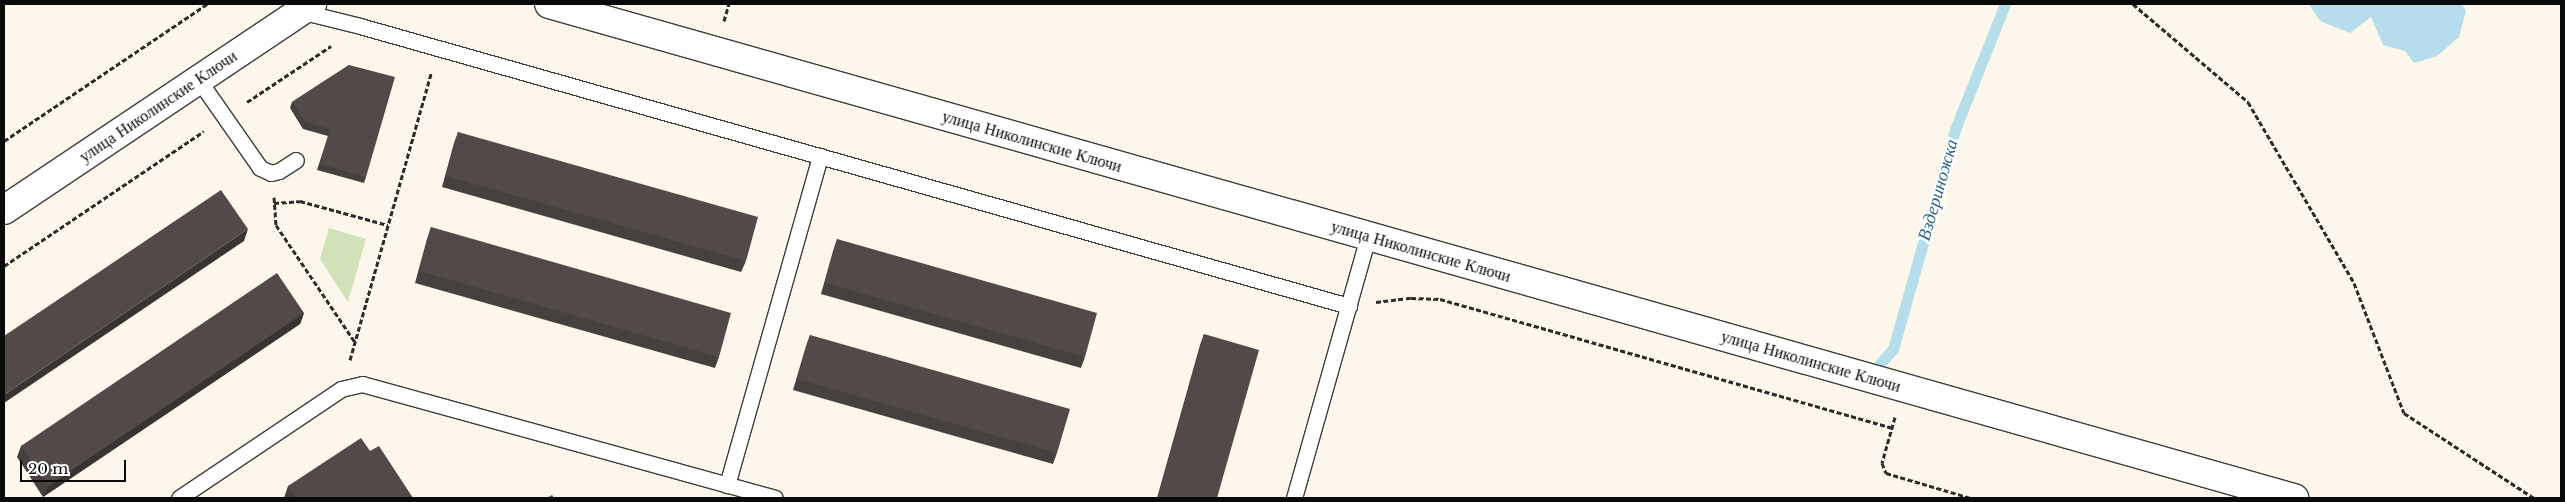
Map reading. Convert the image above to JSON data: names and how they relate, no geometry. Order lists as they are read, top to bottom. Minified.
{"streets":{"street":["улица Николинские Ключи"]},"water":["Вздериножка"],"scale_bar":"20 m"}
